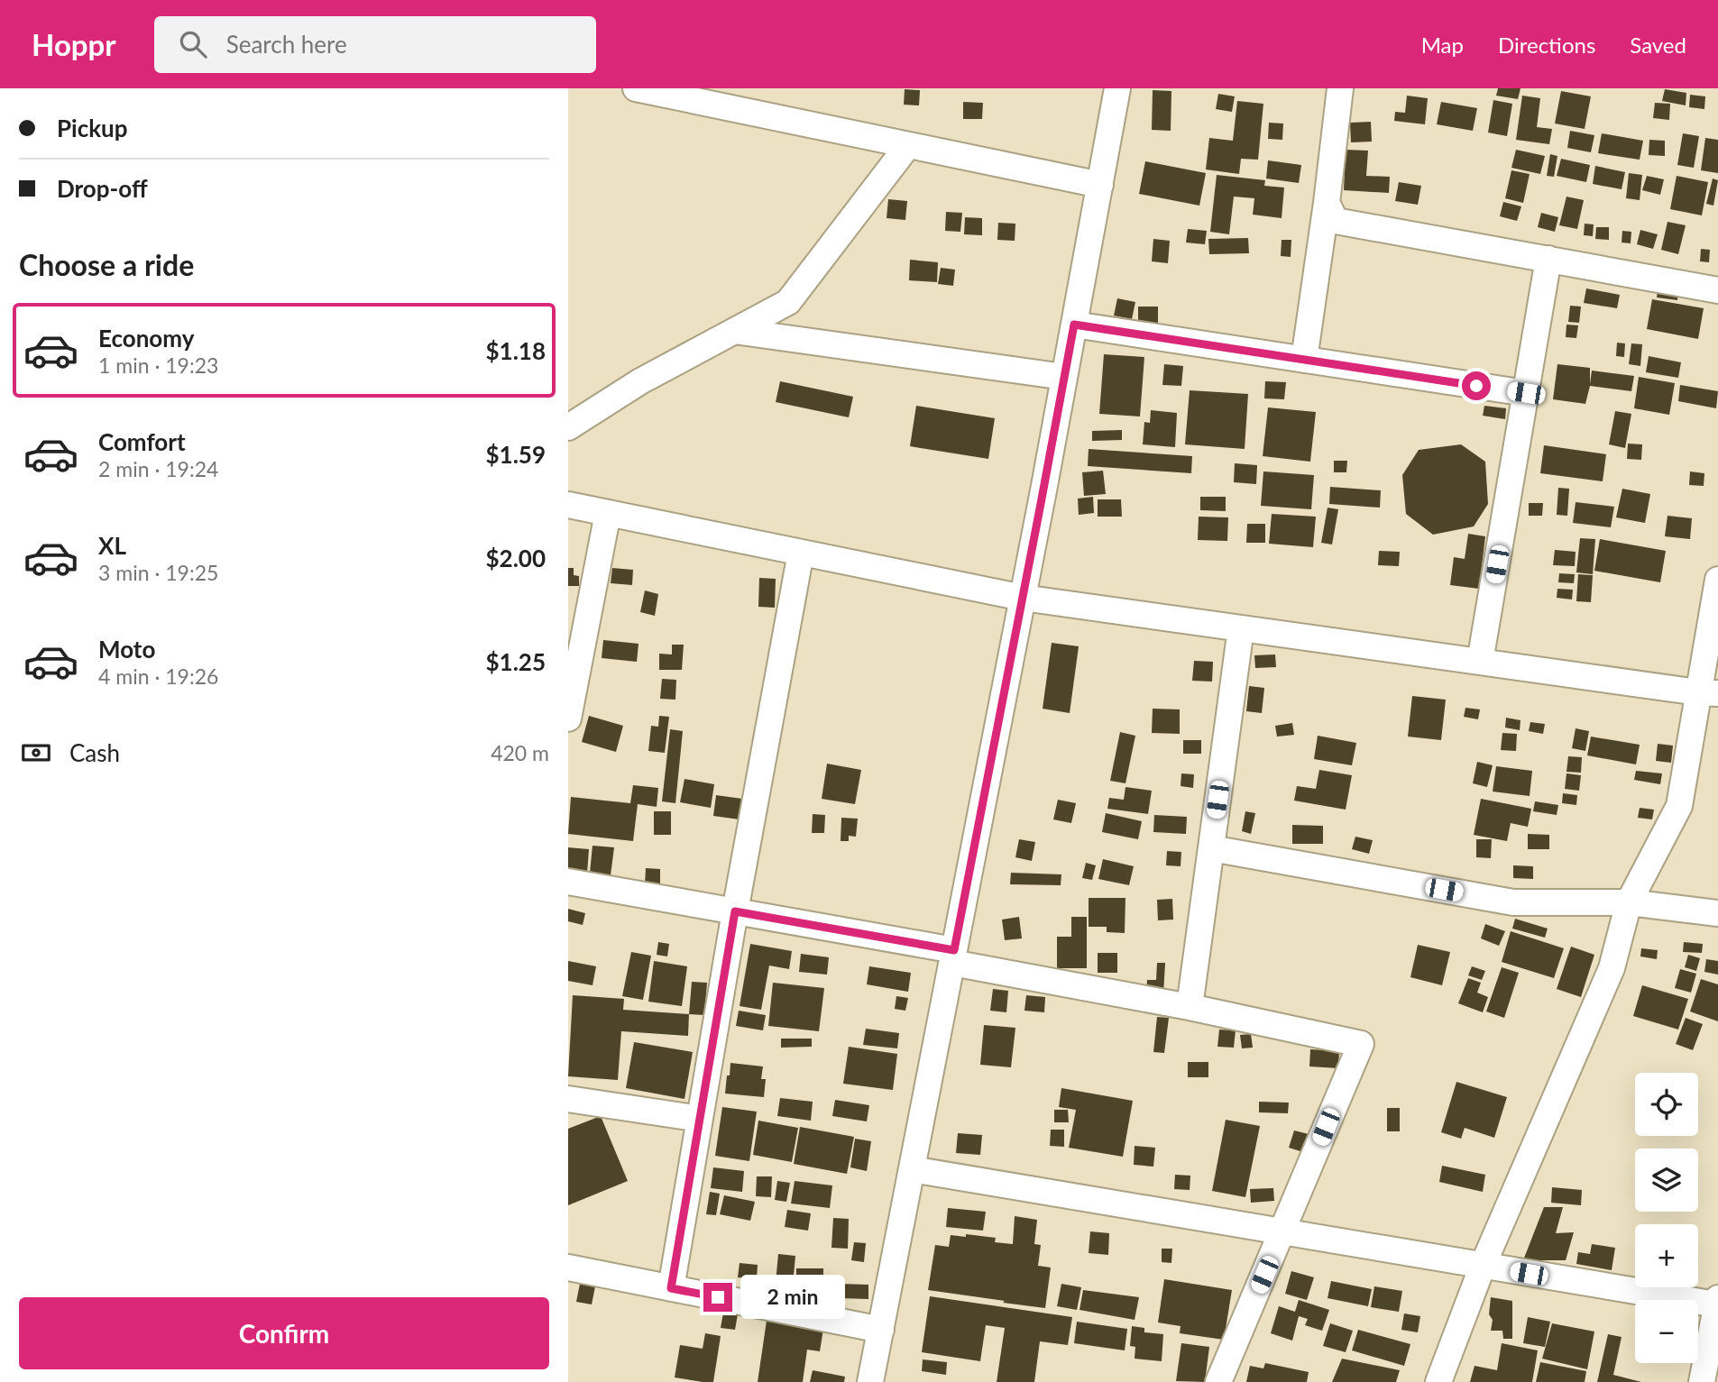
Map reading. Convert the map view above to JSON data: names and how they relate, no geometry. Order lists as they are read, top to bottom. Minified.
{"page":{"header":"Hoppr","search":"Search here","nav":["Map","Directions","Saved"],"banner":["Pickup","Drop-off"],"heading":"Choose a ride","list":[{"name":"Economy","note":"1 min · 19:23","value":"$1.18"},{"name":"Comfort","note":"2 min · 19:24","value":"$1.59"},{"name":"XL","note":"3 min · 19:25","value":"$2.00"},{"name":"Moto","note":"4 min · 19:26","value":"$1.25"}],"pay":["Cash","420 m"],"map_buttons":["+","−"],"bubble":"2 min","buttons":"Confirm"}}
